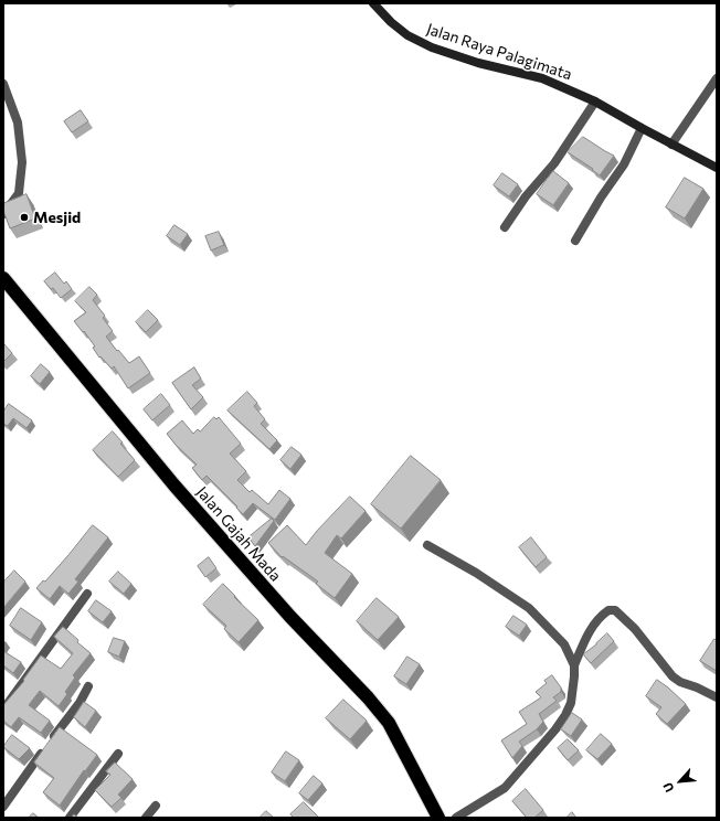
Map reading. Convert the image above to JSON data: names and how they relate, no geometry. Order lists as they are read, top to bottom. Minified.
{"streets":{"highway":["Jalan Gajah Mada"],"street":["Jalan Raya Palagimata"]},"places":["Mesjid"],"north":"bottom left"}
